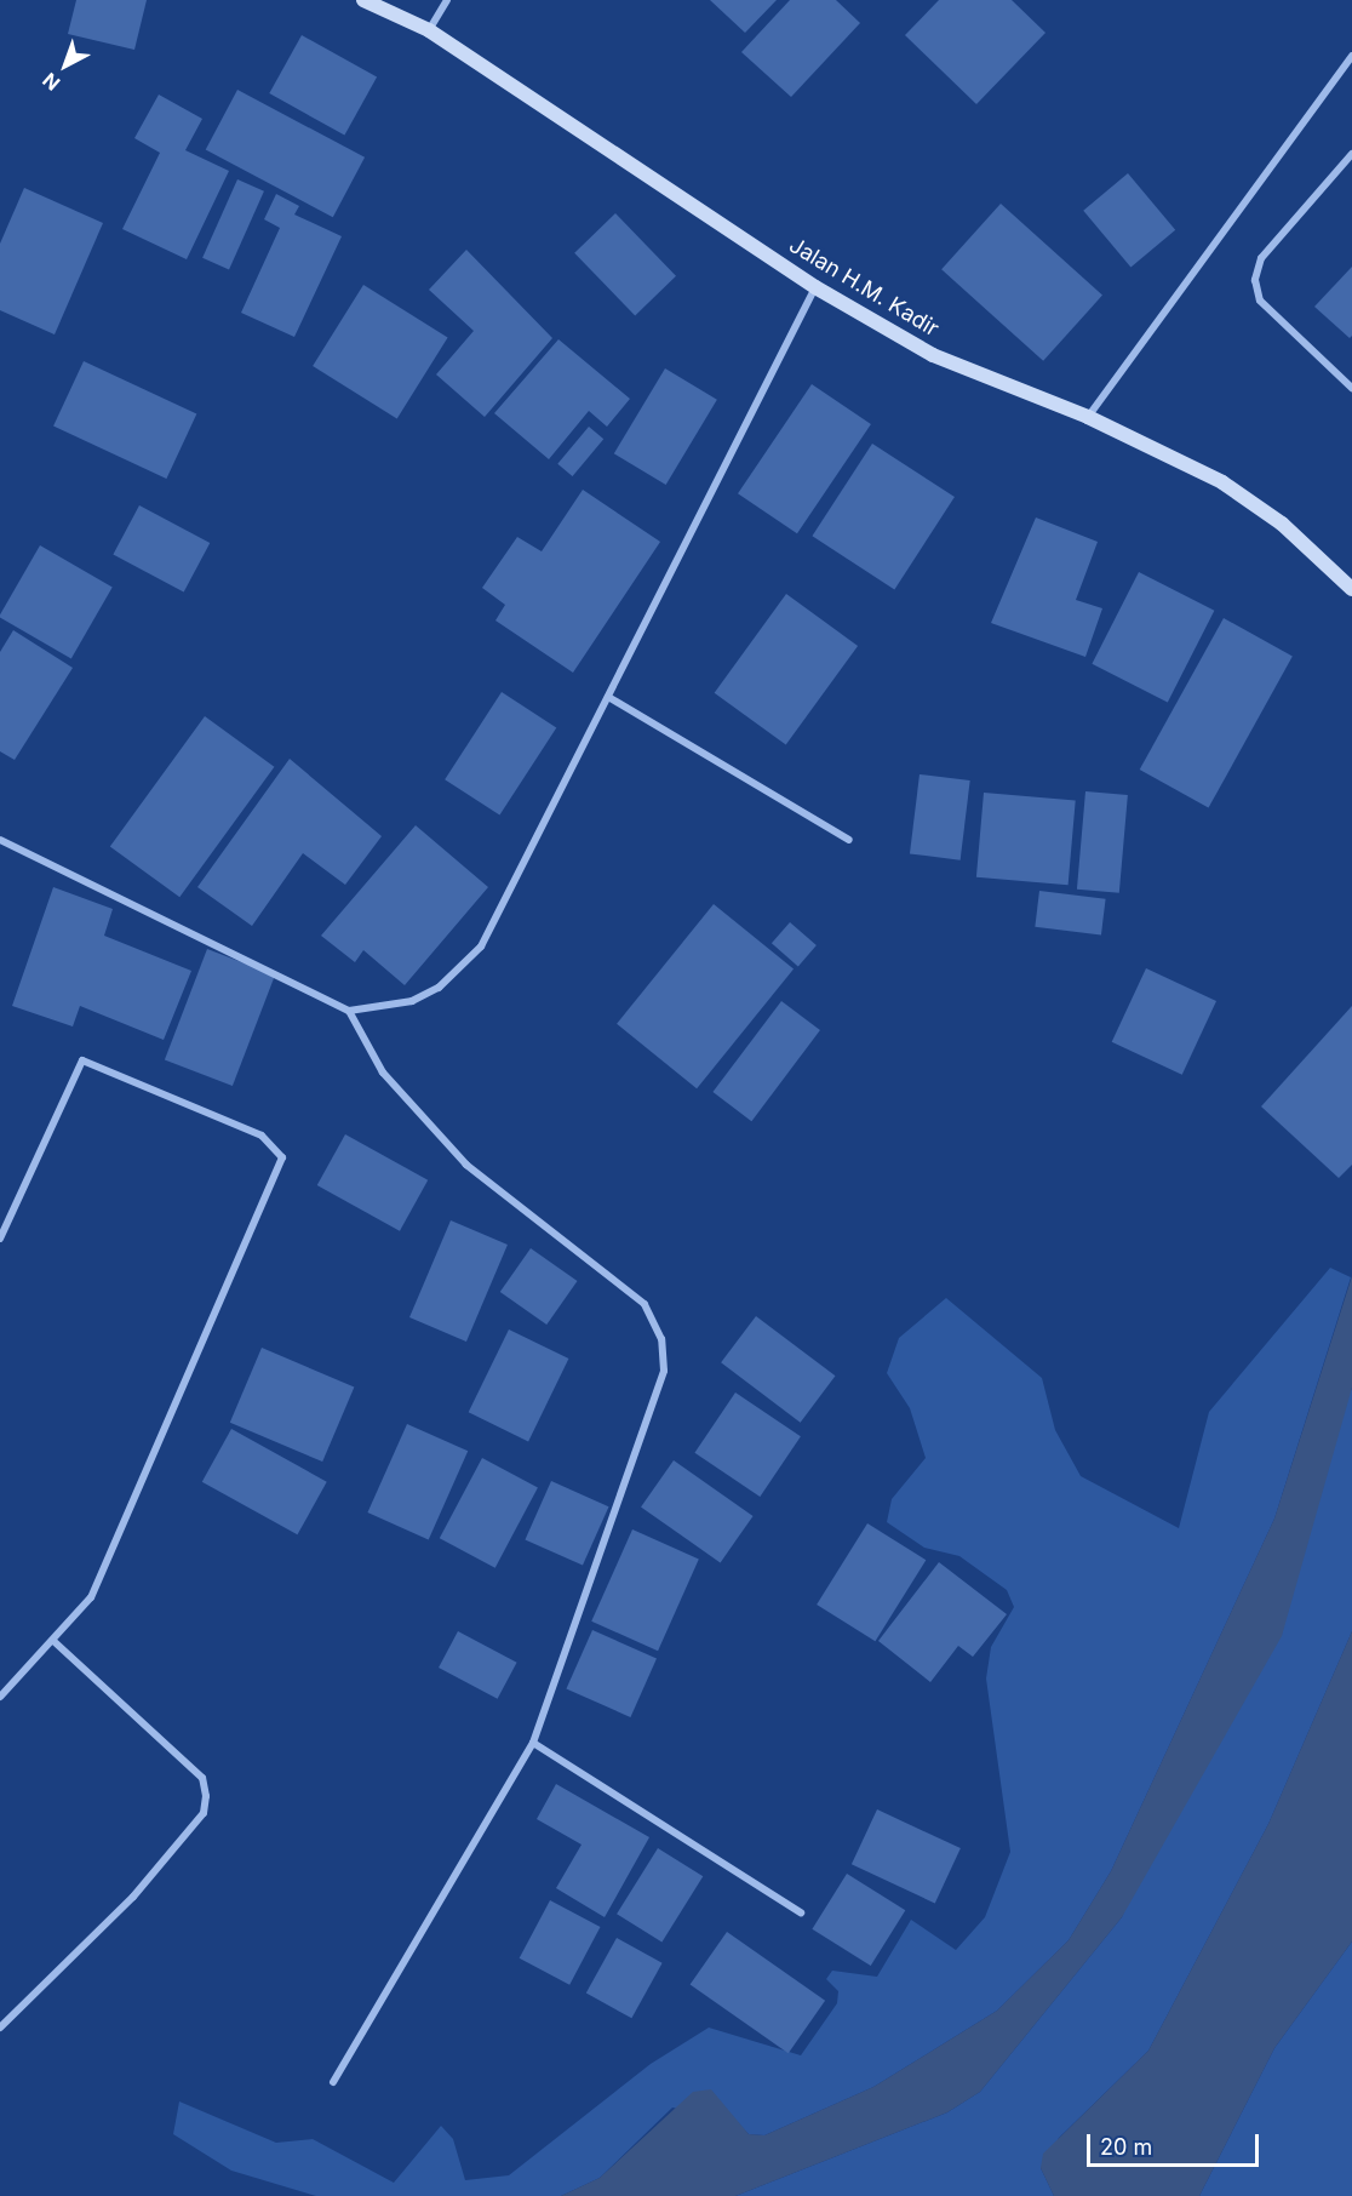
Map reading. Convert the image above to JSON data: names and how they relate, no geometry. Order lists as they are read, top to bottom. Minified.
{"streets":{"street":["Jalan H.M. Kadir"]},"scale_bar":"20 m","north":"bottom left"}
